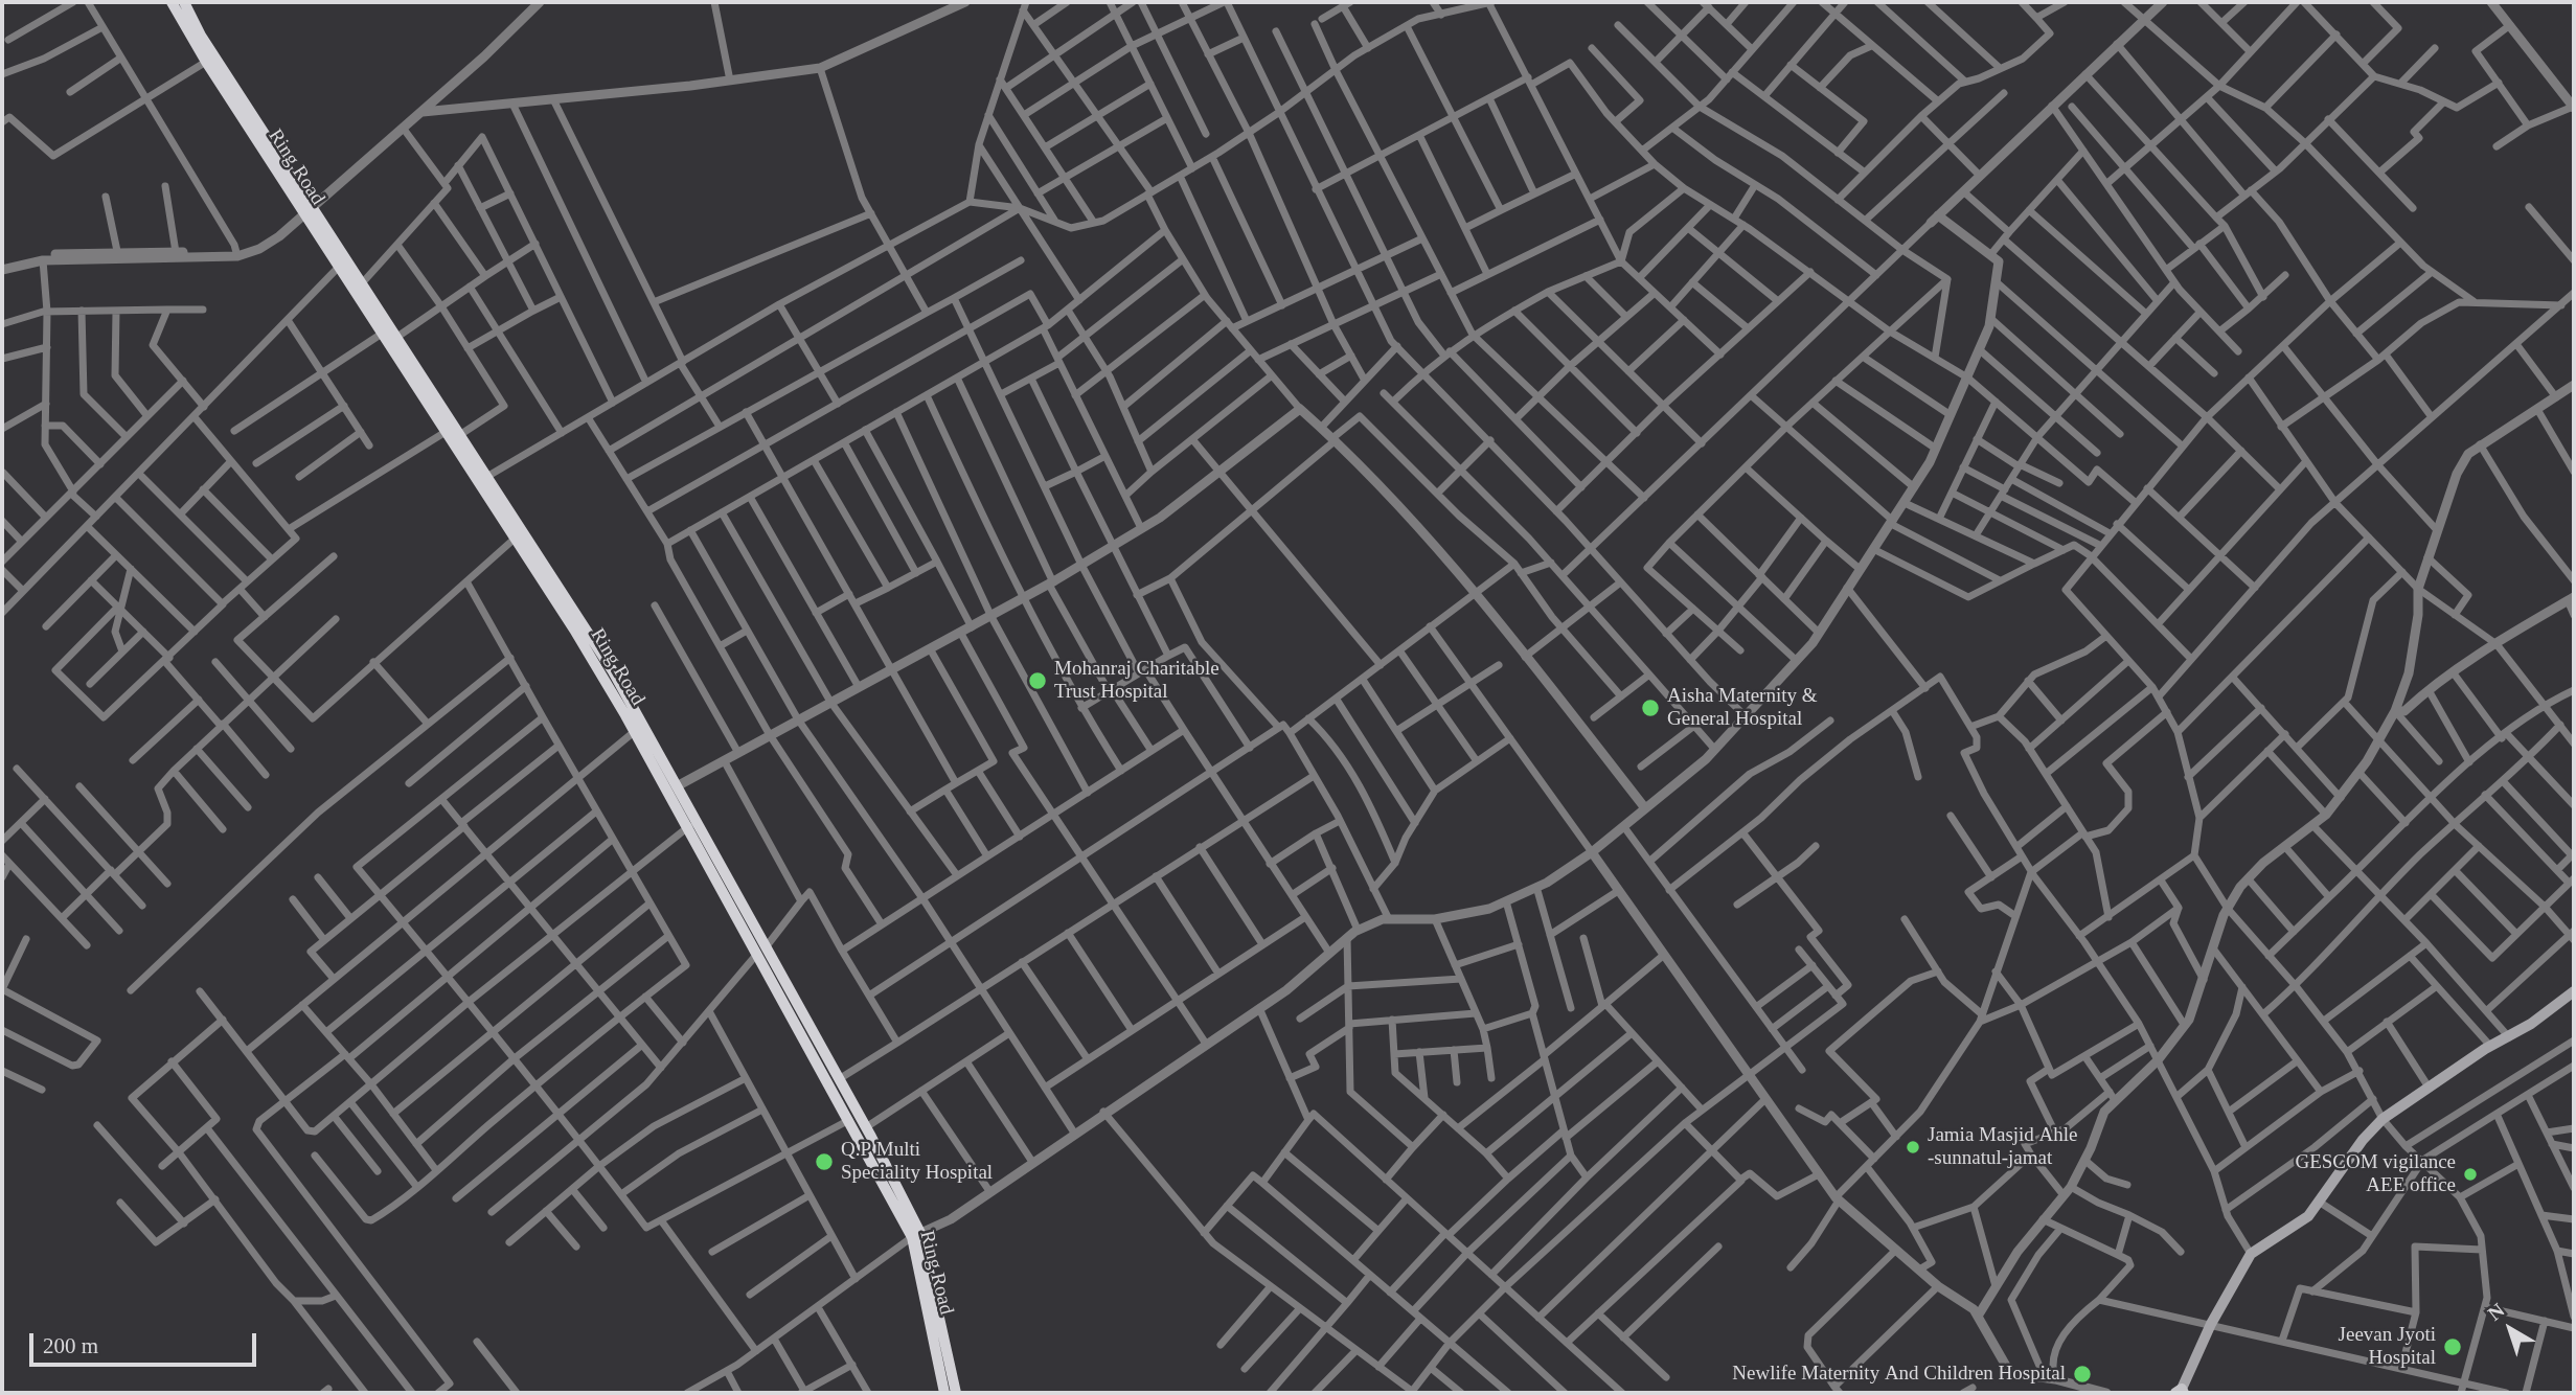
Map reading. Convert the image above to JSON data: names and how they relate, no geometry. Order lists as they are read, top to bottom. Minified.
{"streets":{"highway":["Ring Road"]},"places":["Mohanraj Charitable Trust Hospital","Aisha Maternity & General Hospital","Jamia Masjid Ahle -sunnatul-jamat","Q.P Multi Speciality Hospital","GESCOM vigilance AEE office","Jeevan Jyoti Hospital","Newlife Maternity And Children Hospital"],"scale_bar":"200 m","north":"top left"}
